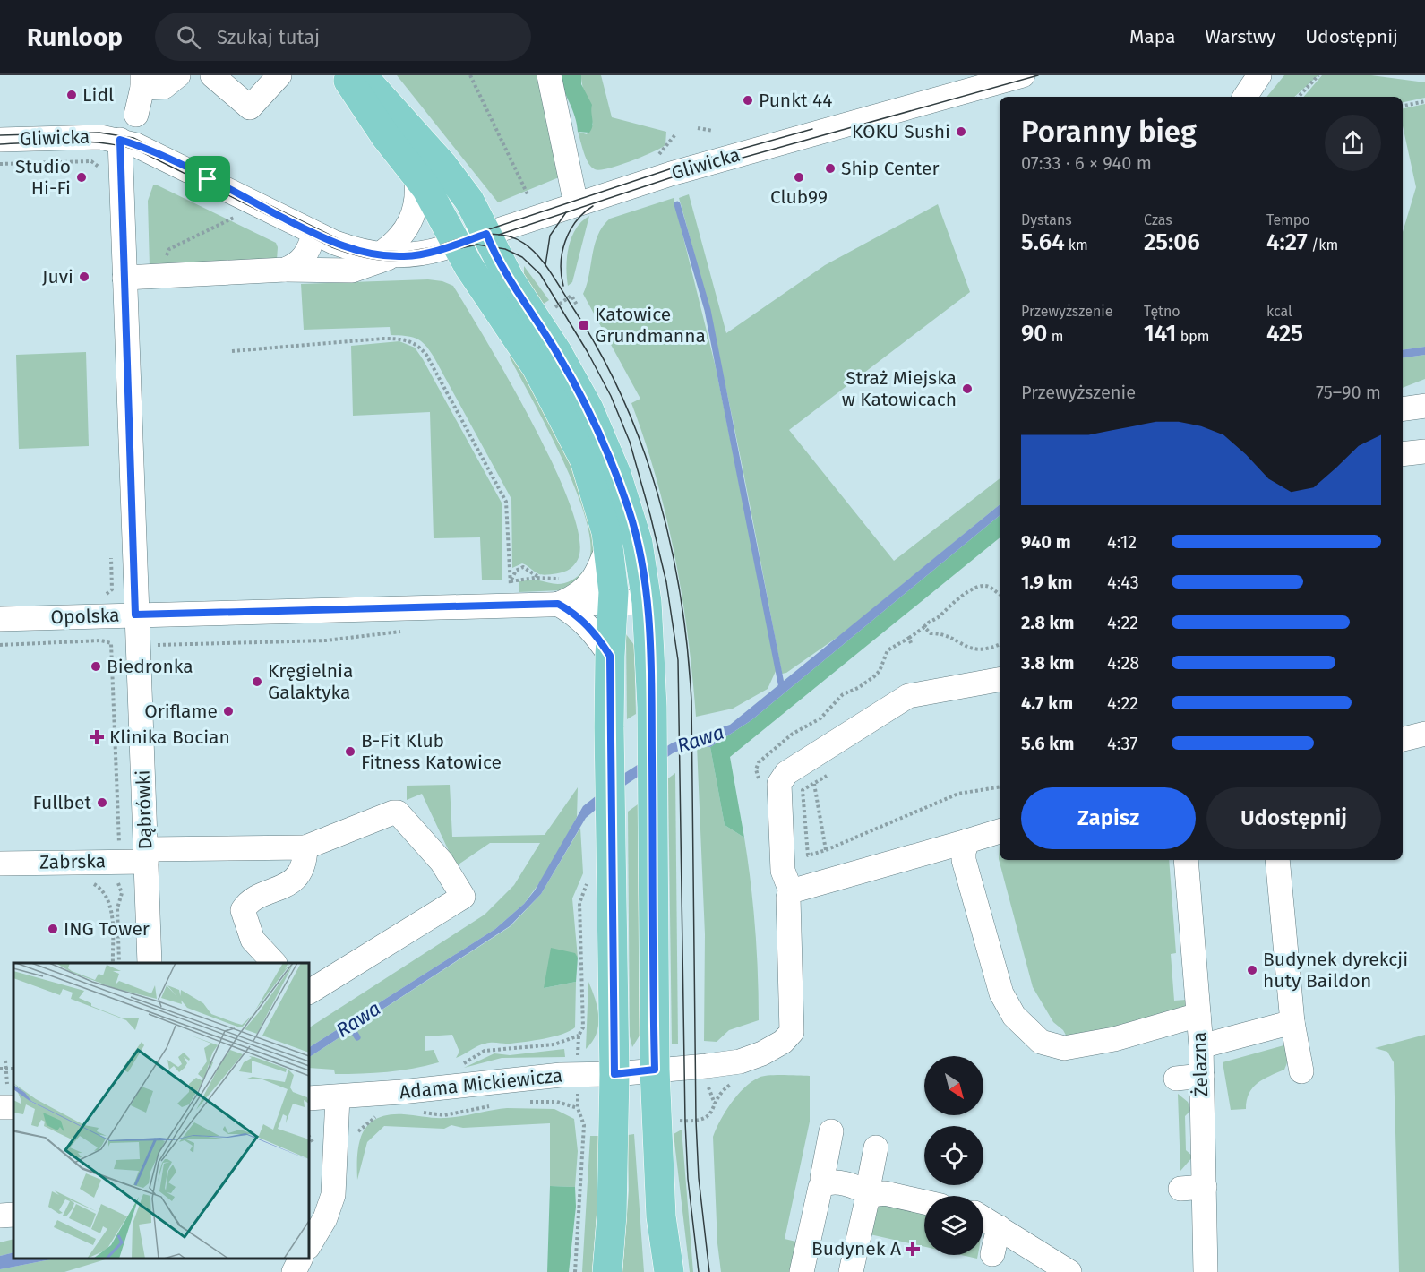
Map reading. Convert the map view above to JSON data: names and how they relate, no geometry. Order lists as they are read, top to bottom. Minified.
{"streets":{"street":["Gliwicka","Opolska","Dąbrówki","Zabrska","Żelazna","Adama Mickiewicza"]},"crossings":[["Gliwicka","Dąbrówki"],["Opolska","Dąbrówki"],["Dąbrówki","Zabrska"]],"water":["Rawa"],"places":{"other":["Lidl","Punkt 44","KOKU Sushi","Ship Center","Studio Hi-Fi","Club99","Juvi","Straż Miejska w Katowicach","Biedronka","Kręgielnia Galaktyka","Oriflame","B-Fit Klub Fitness Katowice","Fullbet","ING Tower","Budynek dyrekcji huty Baildon"],"transit":["Katowice Grundmanna"],"health":["Klinika Bocian","Budynek A"]},"north":"bottom right","page":{"header":"Runloop","search":"Szukaj tutaj","nav":["Mapa","Warstwy","Udostępnij"],"heading":["Poranny bieg","07:33 · 6 × 940 m"],"stats":[["Dystans","5.64 km"],["Czas","25:06"],["Tempo","4:27 /km"],["Przewyższenie","90 m"],["Tętno","141 bpm"],["kcal","425"]],"chart":["Przewyższenie","75–90 m"],"list":[{"name":"940 m","note":"4:12"},{"name":"1.9 km","note":"4:43"},{"name":"2.8 km","note":"4:22"},{"name":"3.8 km","note":"4:28"},{"name":"4.7 km","note":"4:22"},{"name":"5.6 km","note":"4:37"}],"buttons":["Zapisz","Udostępnij"]}}
